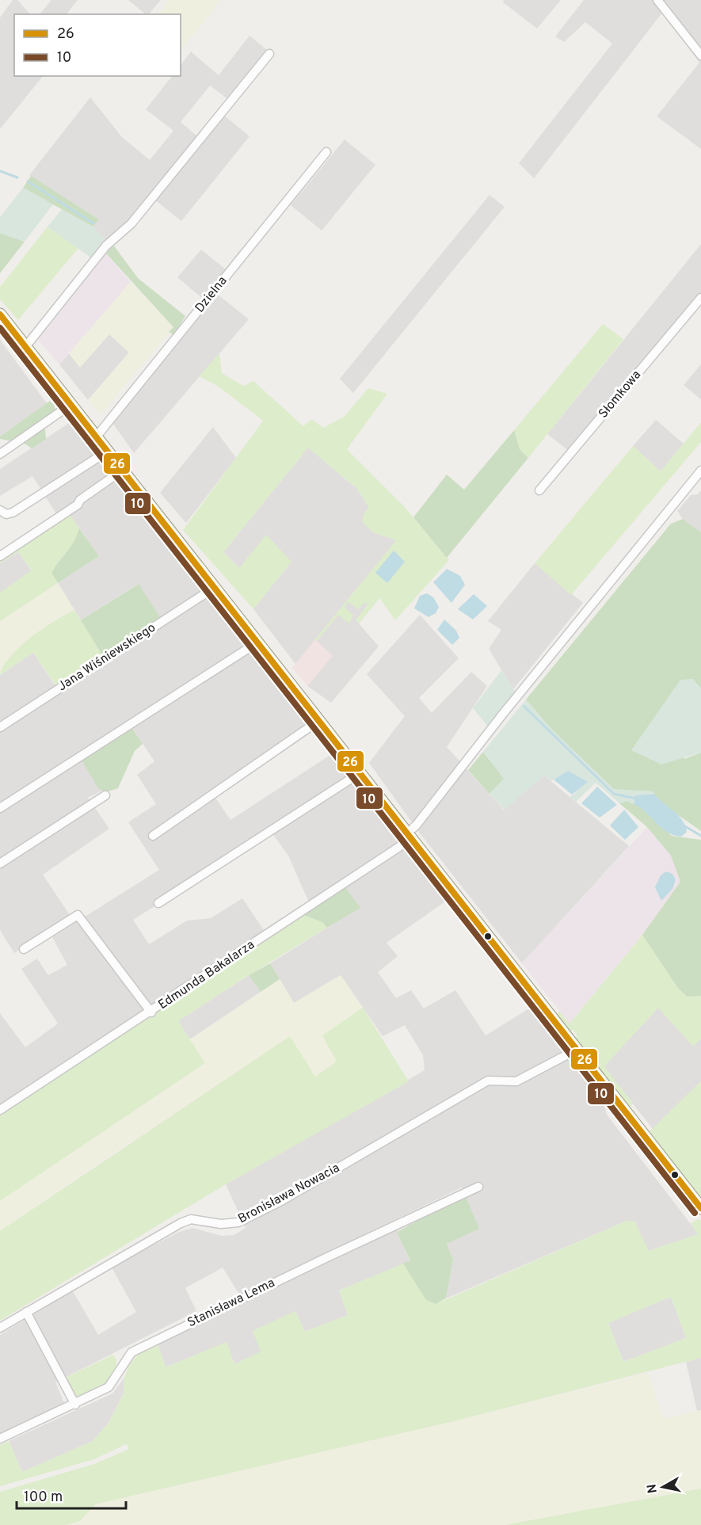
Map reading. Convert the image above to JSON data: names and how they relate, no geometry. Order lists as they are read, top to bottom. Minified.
{"streets":{"street":["Dzielna","Słomkowa","Jana Wiśniewskiego","Edmunda Bakalarza","Bronisława Nowacia","Stanisława Lema"]},"lines":["transit line 26","transit line 10"],"legend":["26","10"],"scale_bar":"100 m","north":"left"}
